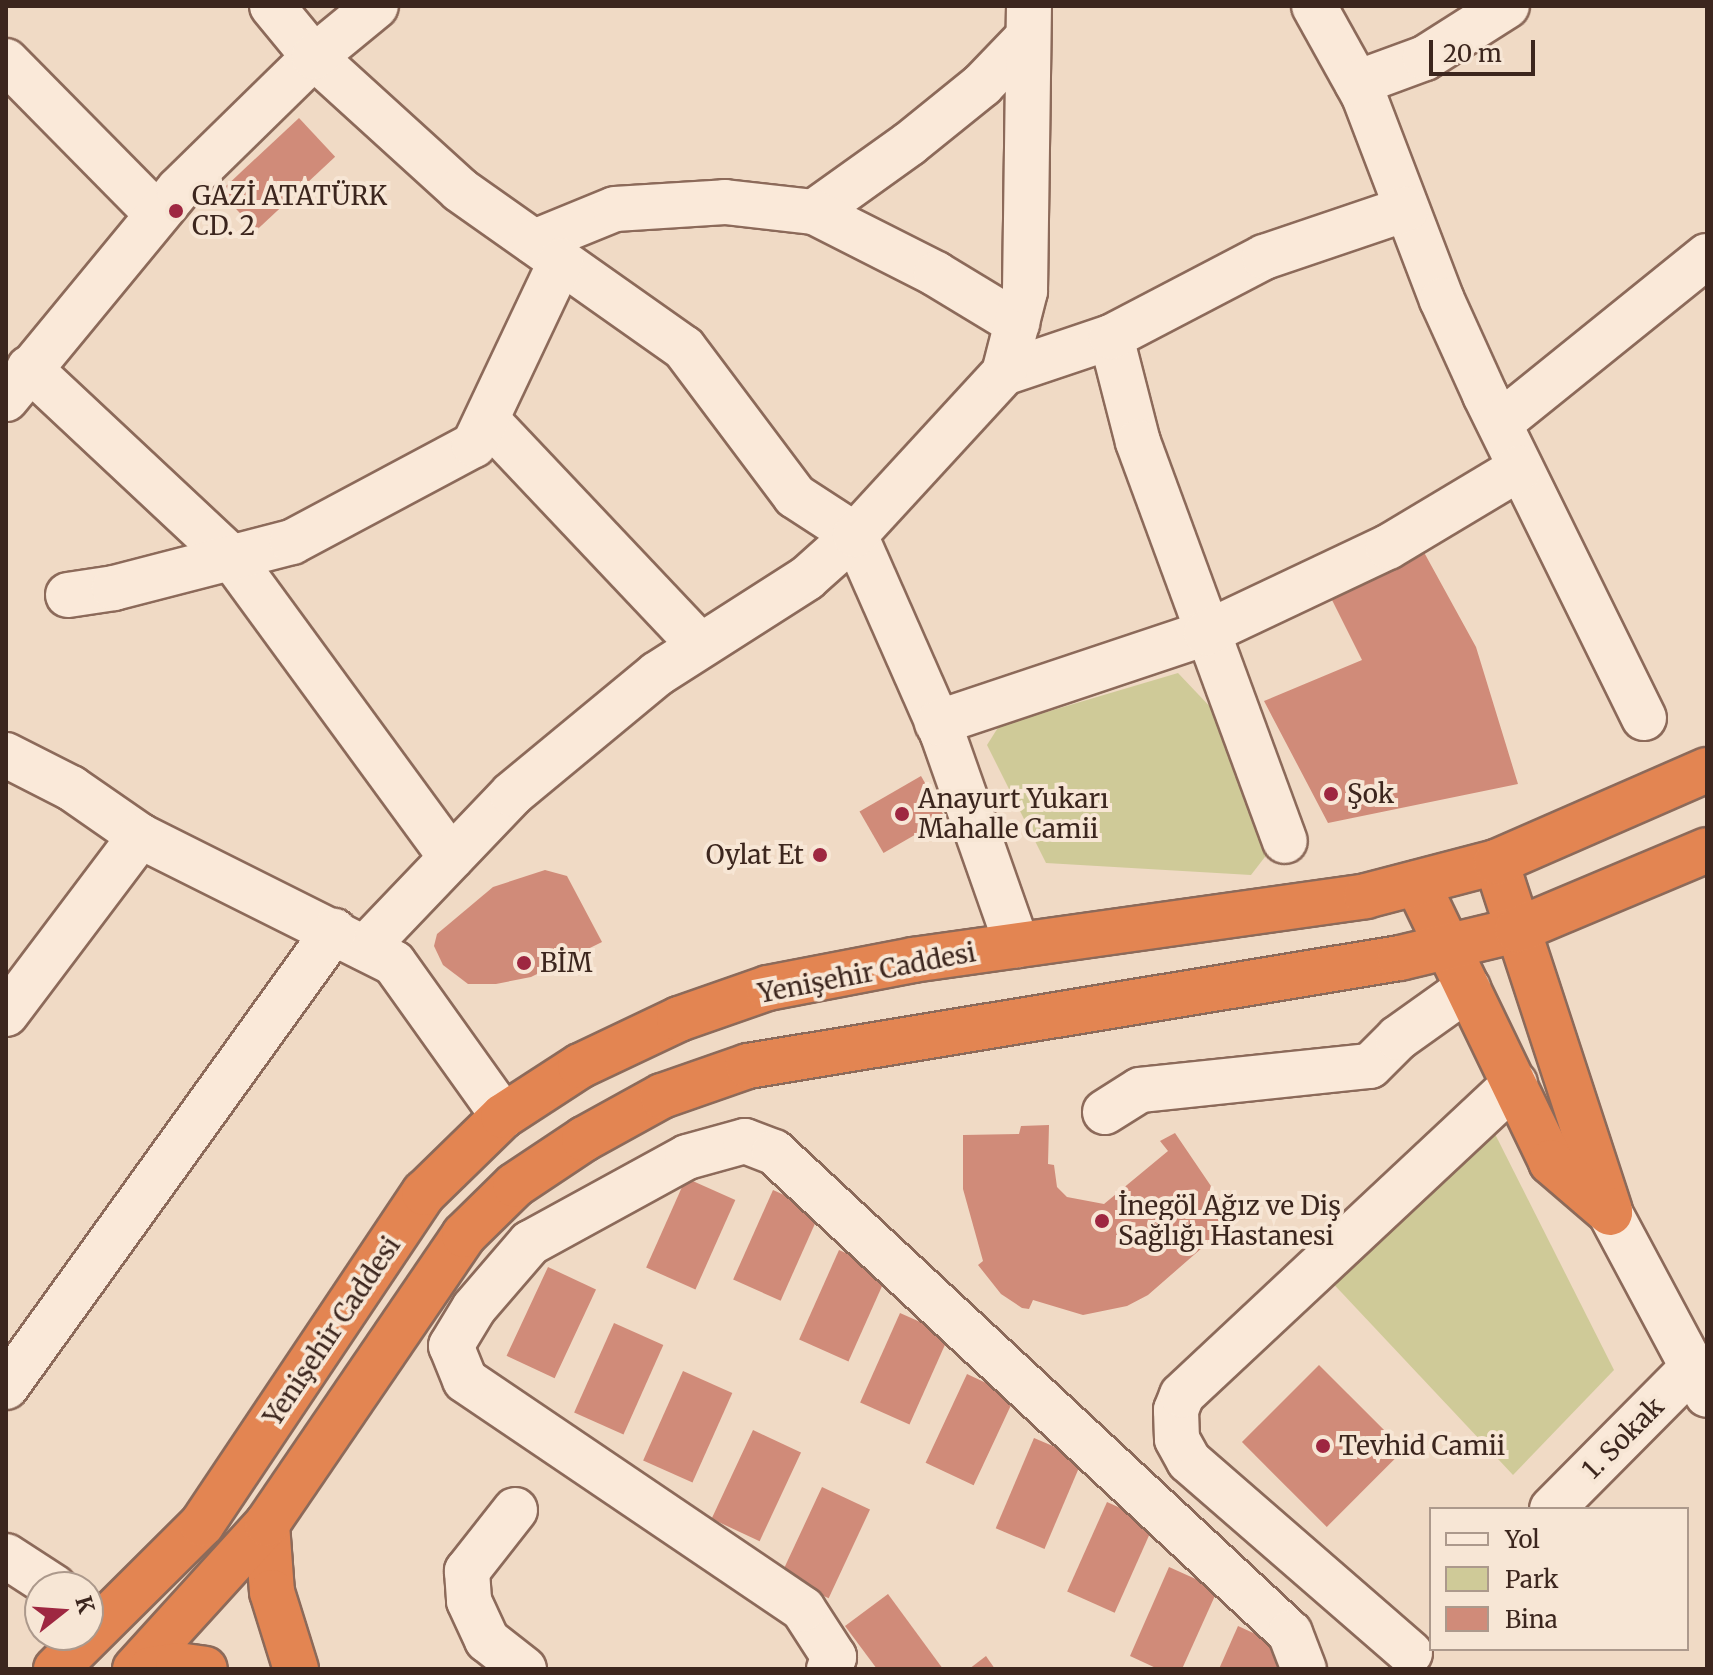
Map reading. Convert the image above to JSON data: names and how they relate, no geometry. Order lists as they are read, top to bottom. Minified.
{"streets":{"highway":["Yenişehir Caddesi"],"street":["1. Sokak"]},"places":["GAZİ ATATÜRK CD. 2","Şok","Anayurt Yukarı Mahalle Camii","Oylat Et","BİM","İnegöl Ağız ve Diş Sağlığı Hastanesi","Tevhid Camii"],"legend":["Yol","Park","Bina"],"scale_bar":"20 m","north":"right"}
